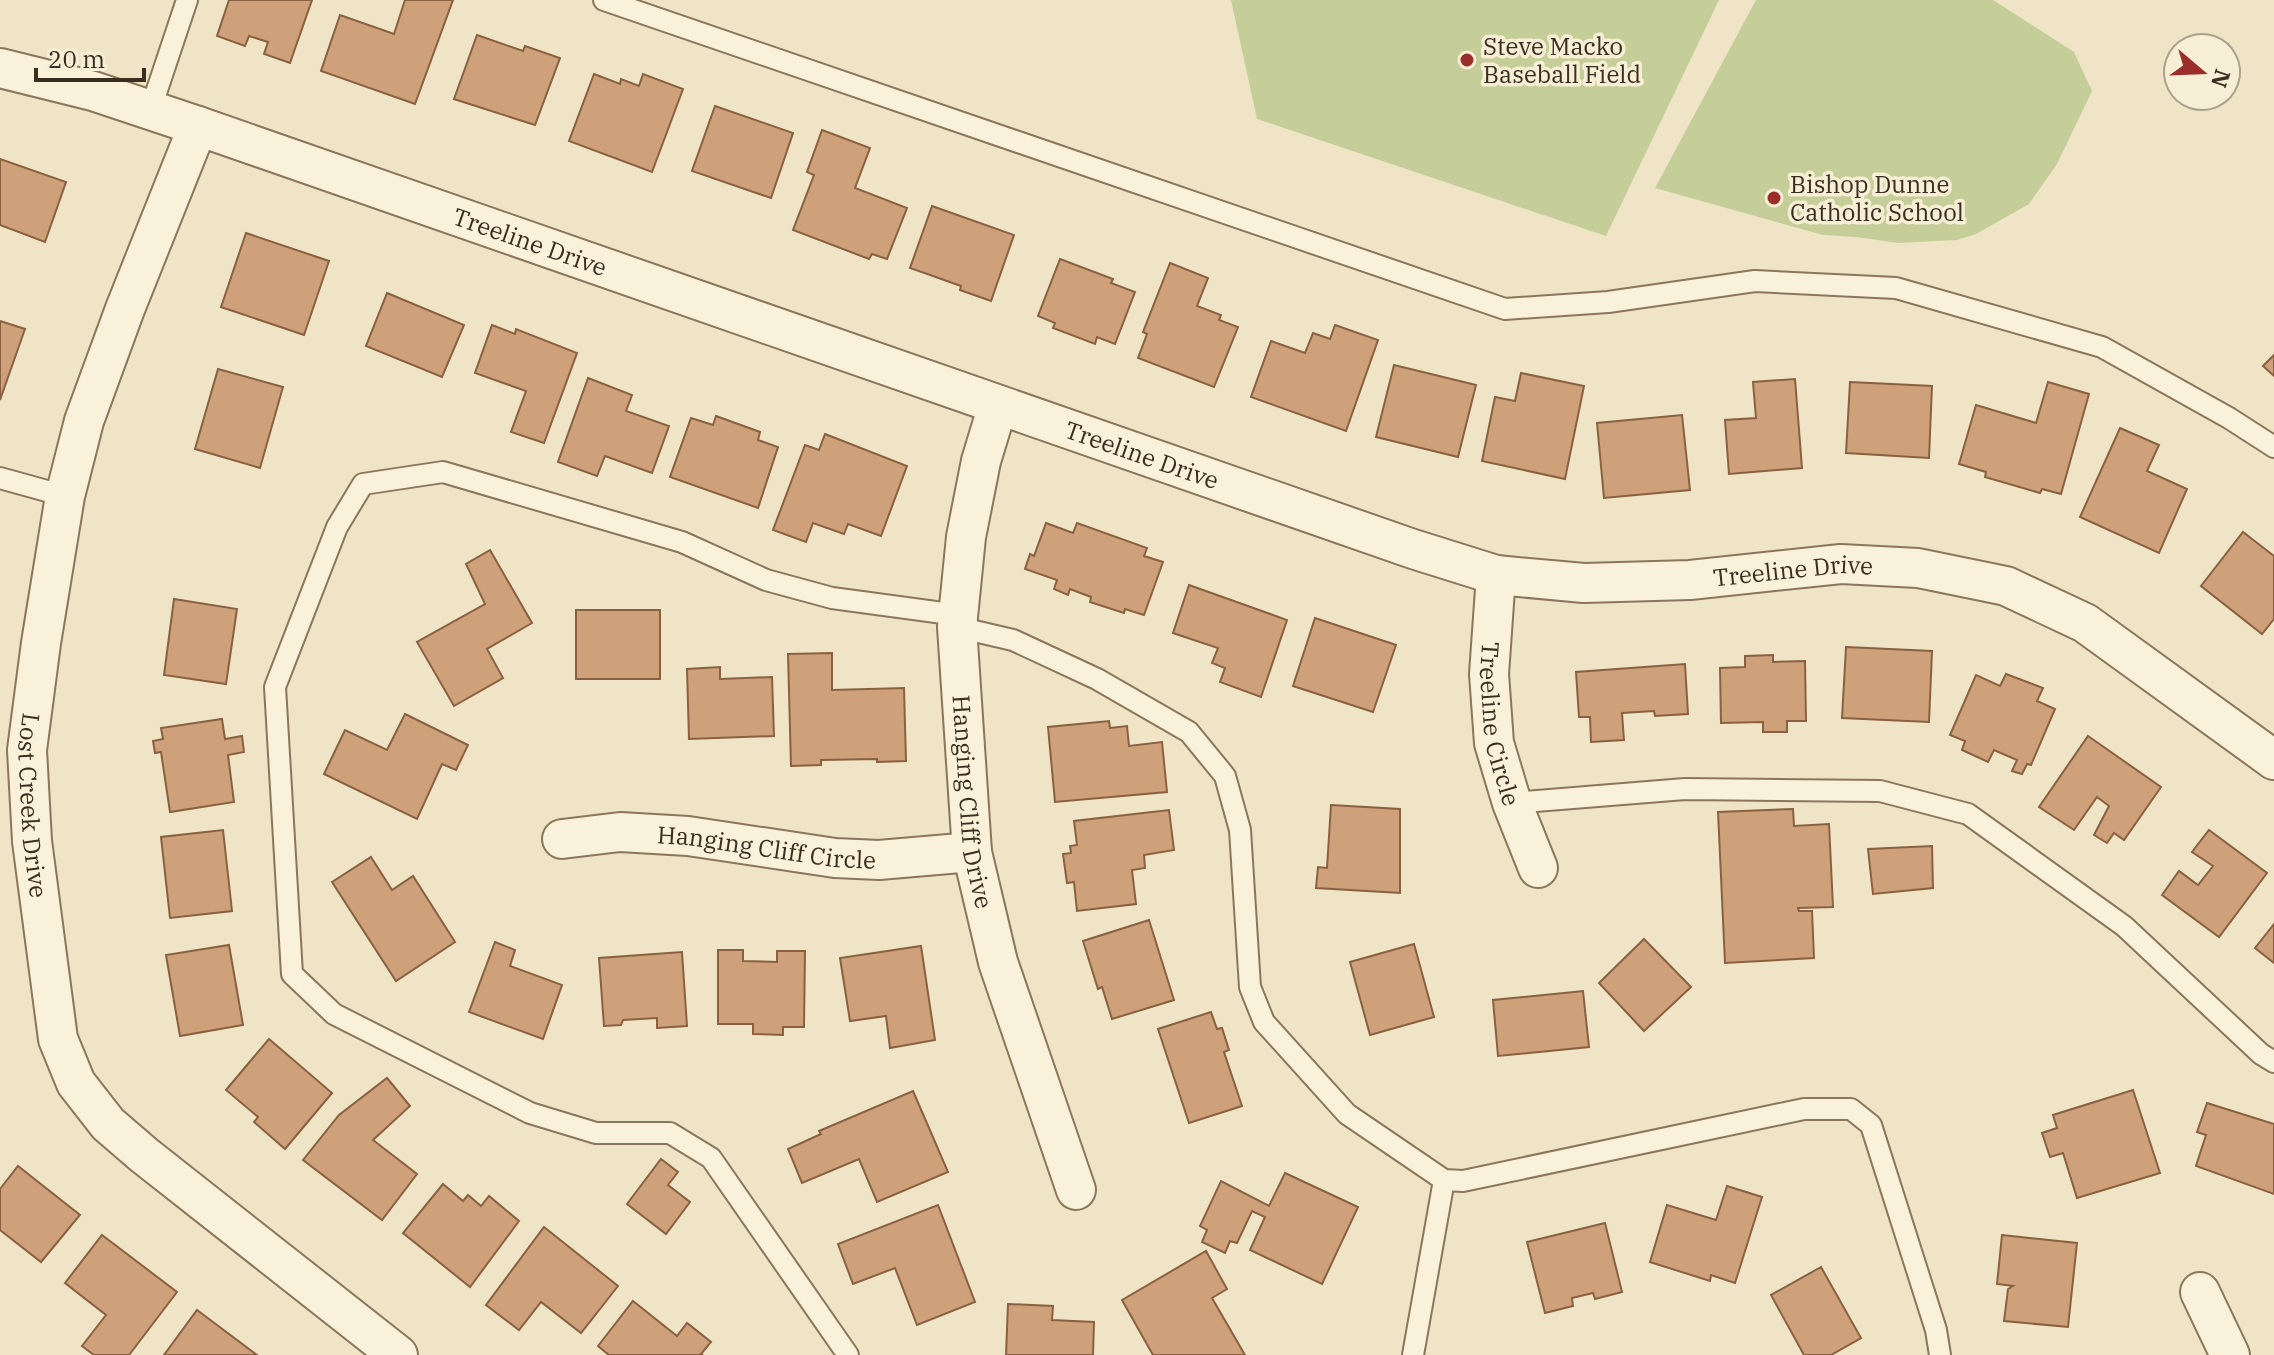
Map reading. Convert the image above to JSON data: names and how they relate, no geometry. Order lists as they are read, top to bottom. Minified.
{"streets":{"street":["Treeline Drive","Treeline Circle","Hanging Cliff Drive","Lost Creek Drive","Hanging Cliff Circle"]},"crossings":[["Treeline Drive","Treeline Circle"],["Treeline Drive","Hanging Cliff Drive"],["Treeline Drive","Lost Creek Drive"],["Hanging Cliff Drive","Hanging Cliff Circle"]],"places":["Steve Macko Baseball Field","Bishop Dunne Catholic School"],"scale_bar":"20 m","north":"right"}
